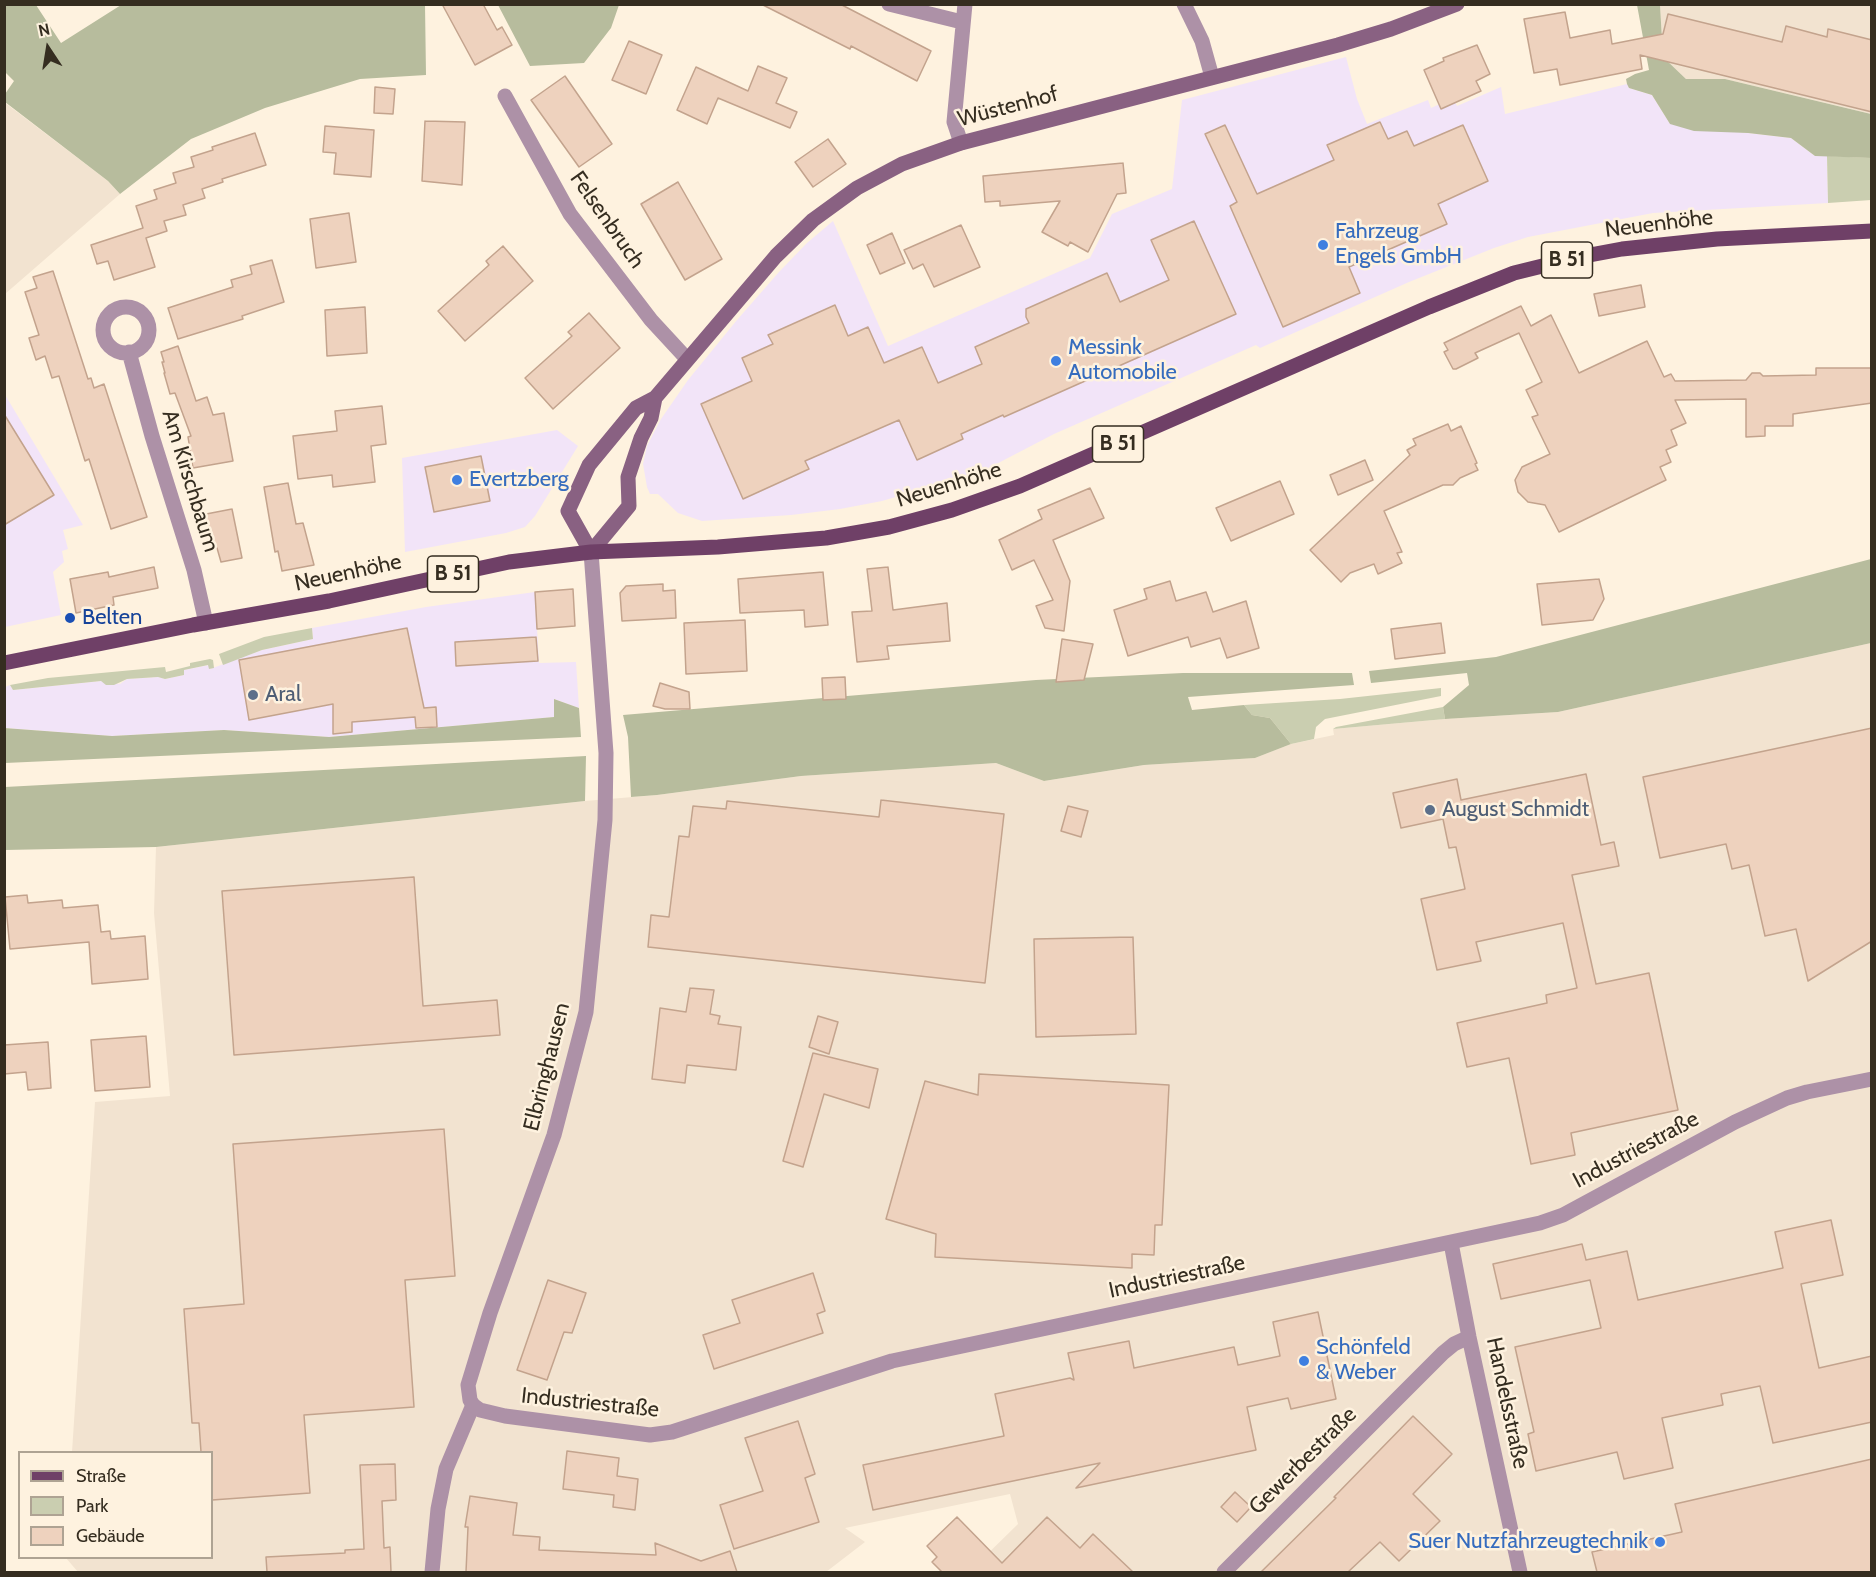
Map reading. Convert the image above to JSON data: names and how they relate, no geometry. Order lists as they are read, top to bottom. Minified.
{"streets":{"main road":["Wüstenhof","Neuenhöhe","B 51"],"street":["Felsenbruch","Am Kirschbaum","Elbringhausen","Industriestraße","Handelsstraße","Gewerbestraße"]},"crossings":[["Wüstenhof","Felsenbruch"],["Wüstenhof","Neuenhöhe"],["Wüstenhof","Elbringhausen"],["Neuenhöhe","Am Kirschbaum"],["Neuenhöhe","Elbringhausen"],["Elbringhausen","Industriestraße"],["Industriestraße","Handelsstraße"],["Handelsstraße","Gewerbestraße"]],"places":["Fahrzeug Engels GmbH","Messink Automobile","Evertzberg","Belten","Aral","August Schmidt","Schönfeld & Weber","Suer Nutzfahrzeugtechnik"],"legend":["Straße","Park","Gebäude"],"north":"top"}
